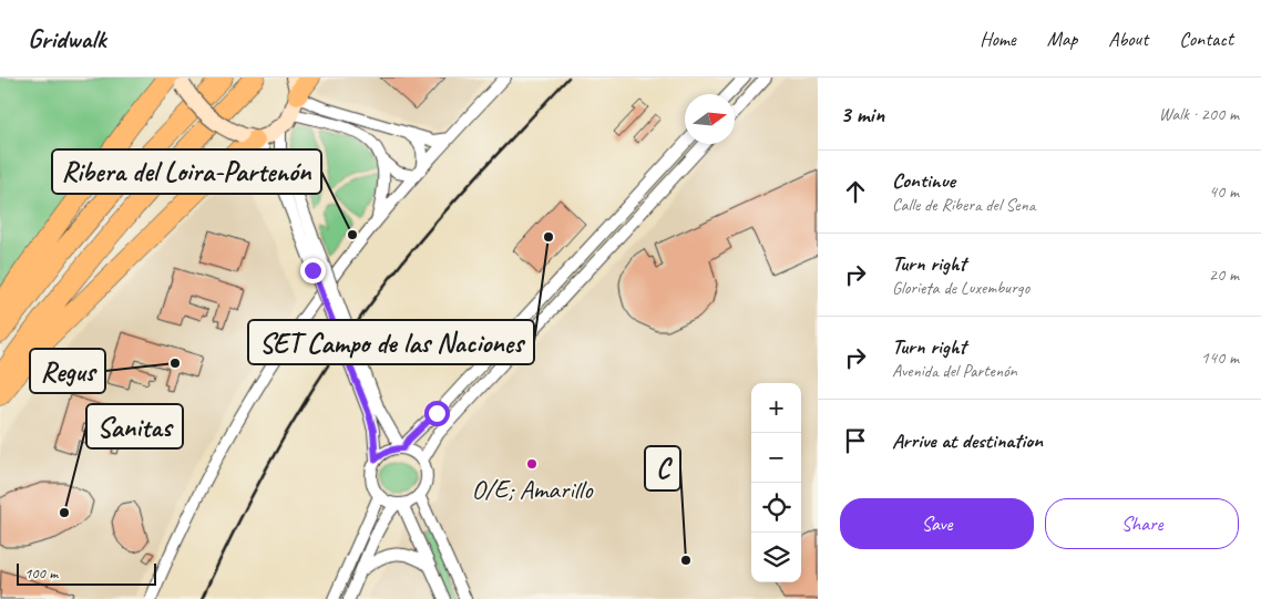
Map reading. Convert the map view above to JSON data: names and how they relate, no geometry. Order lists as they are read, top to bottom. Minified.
{"places":["Ribera del Loira-Partenón","SET Campo de las Naciones","Regus","O/E; Amarillo","Sanitas","C"],"scale_bar":"100 m","north":"right","page":{"header":"Gridwalk","nav":["Home","Map","About","Contact"],"heading":["3 min","Walk · 200 m"],"list":[["Continue","Calle de Ribera del Sena","40 m"],["Turn right","Glorieta de Luxemburgo","20 m"],["Turn right","Avenida del Partenón","140 m"],"Arrive at destination"],"map_buttons":["+","−"],"buttons":["Save","Share"],"scale":"100 m"}}
